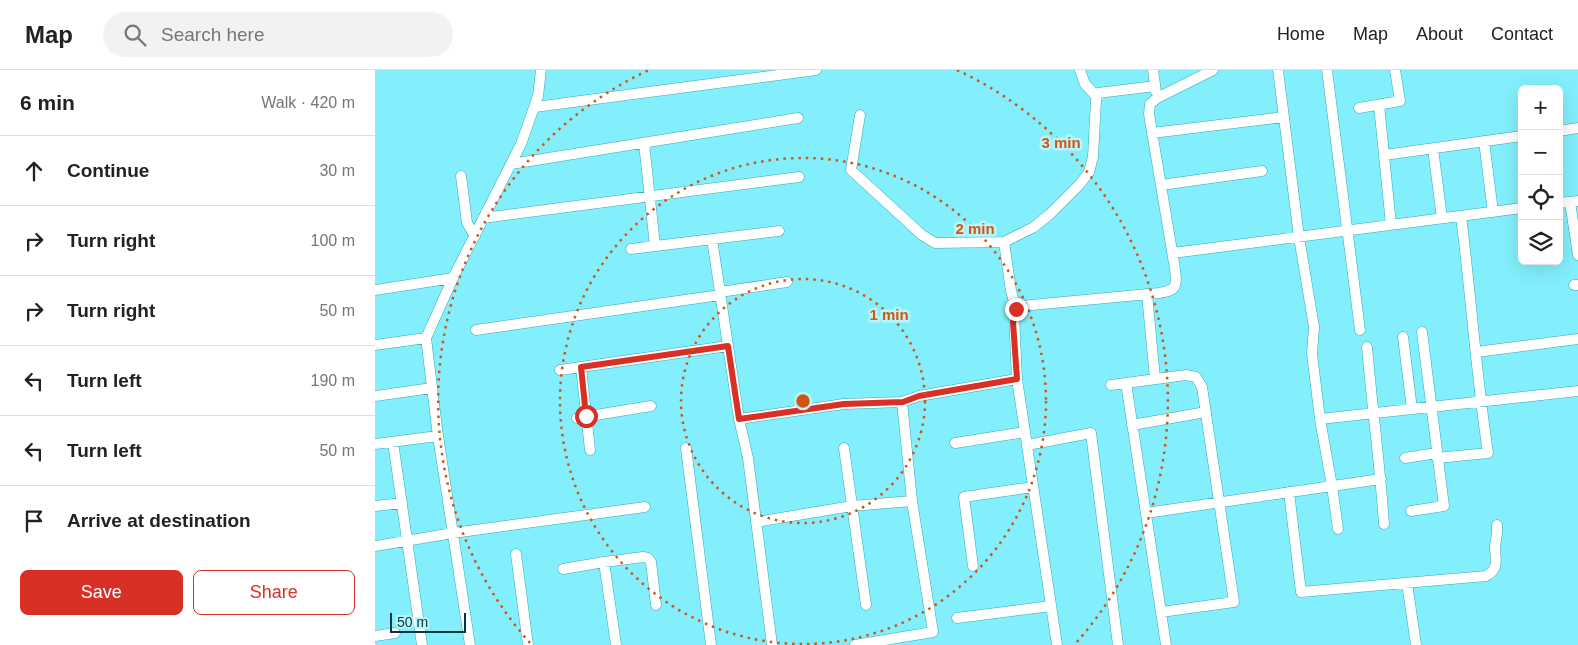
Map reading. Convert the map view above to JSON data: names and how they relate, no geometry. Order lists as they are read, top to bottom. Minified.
{"scale_bar":"50 m","page":{"header":"Map","search":"Search here","nav":["Home","Map","About","Contact"],"heading":["6 min","Walk · 420 m"],"map_buttons":["+","−"],"list":[["Continue","30 m"],["Turn right","100 m"],["Turn right","50 m"],["Turn left","190 m"],["Turn left","50 m"],"Arrive at destination"],"buttons":["Save","Share"],"scale":"50 m"},"rings":["3 min","2 min","1 min"]}
